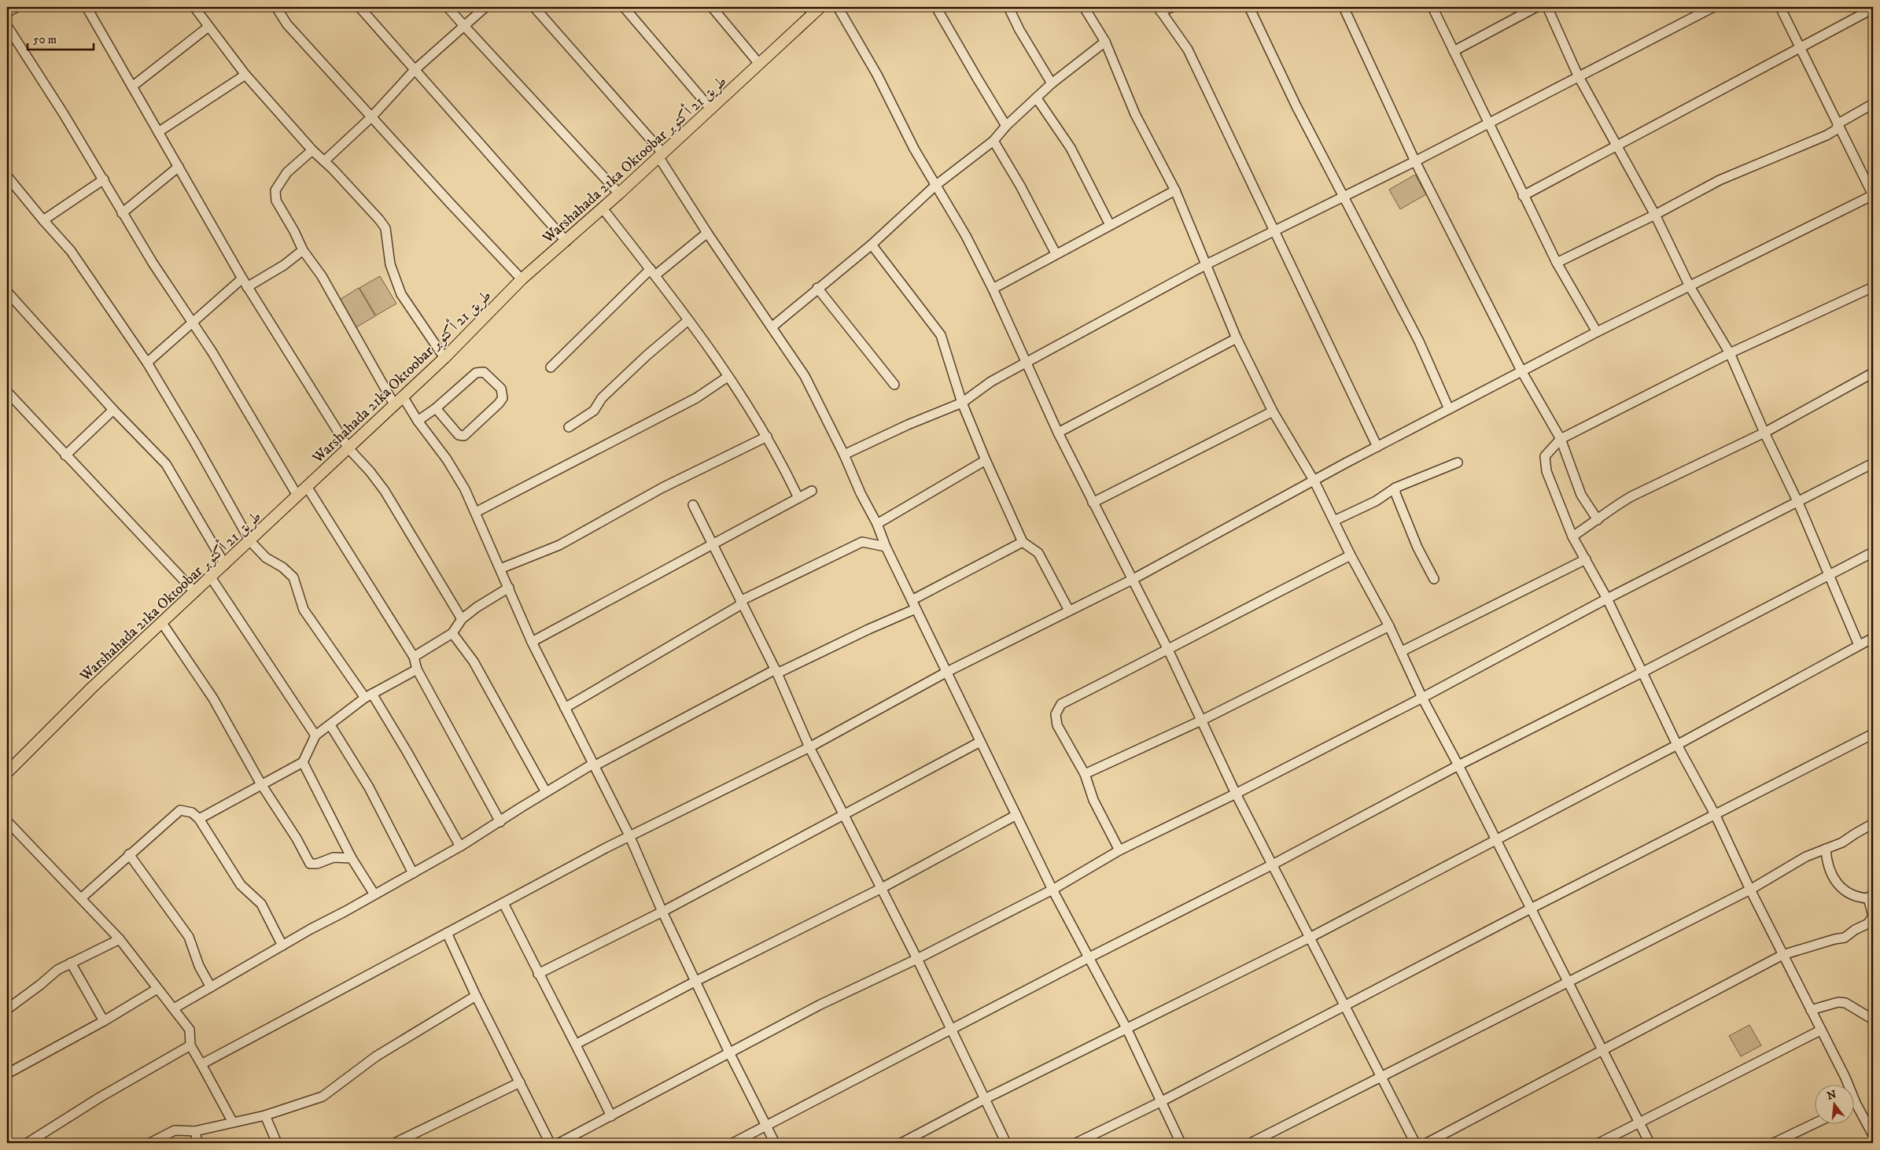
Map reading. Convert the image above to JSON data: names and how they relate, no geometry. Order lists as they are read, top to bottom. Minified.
{"streets":{"main road":["Warshahada 21ka Oktoobar طريق 21 أكتوبر"]},"scale_bar":"50 m","north":"top"}
